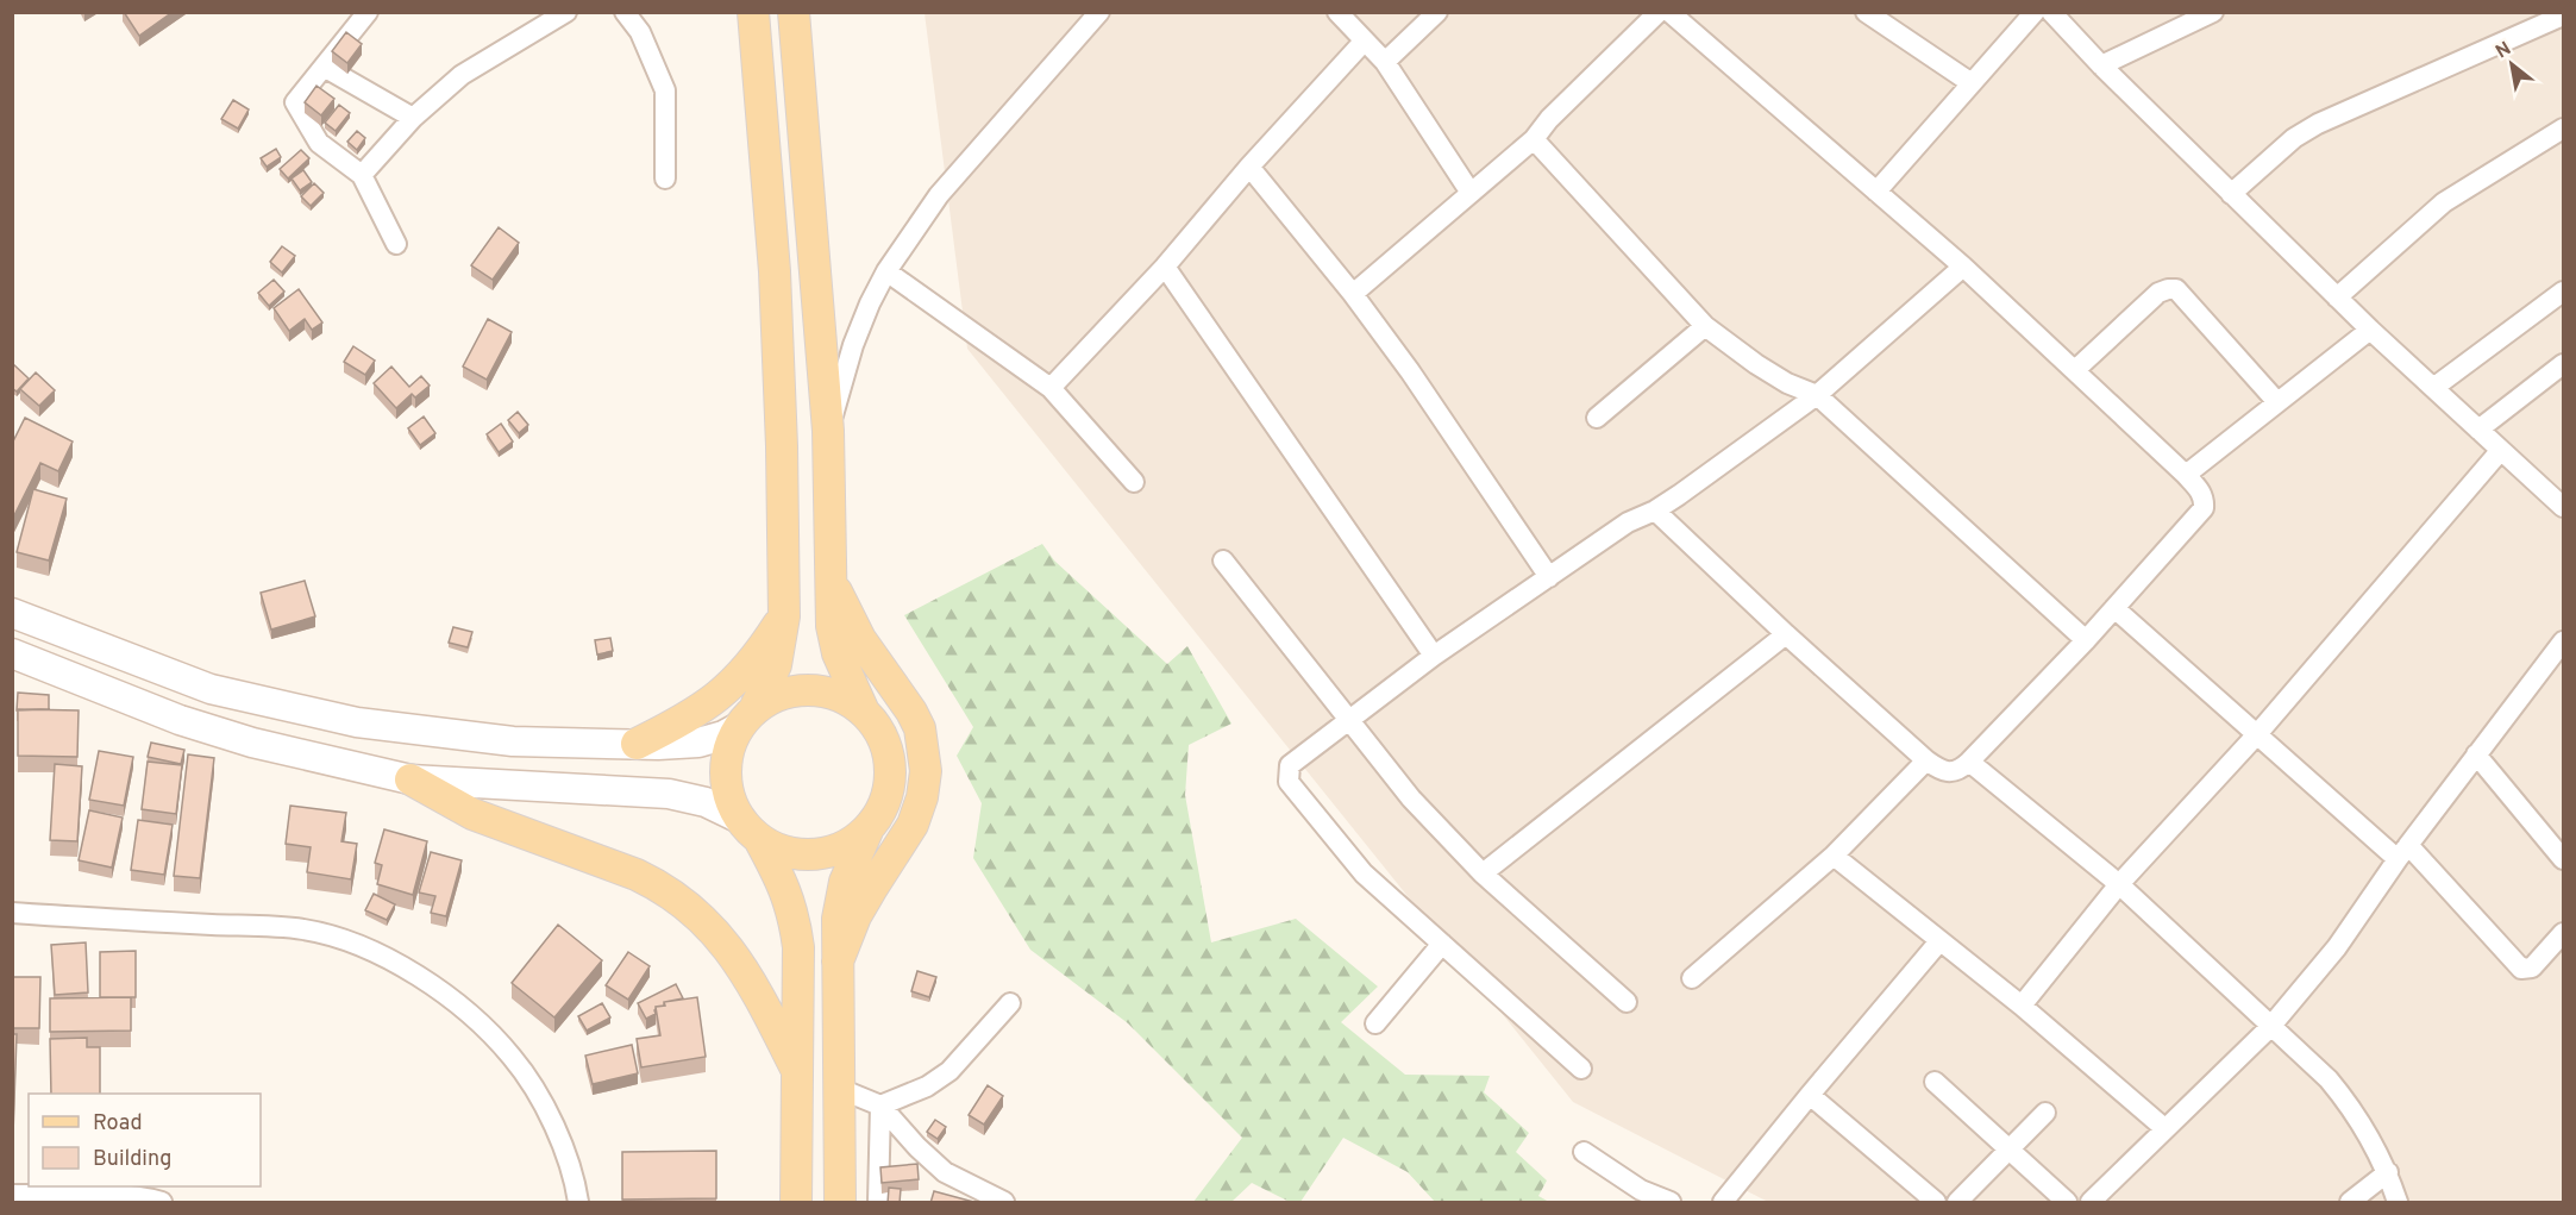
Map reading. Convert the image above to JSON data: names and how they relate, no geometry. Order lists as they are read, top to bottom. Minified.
{"legend":["Road","Building"],"north":"top left"}
